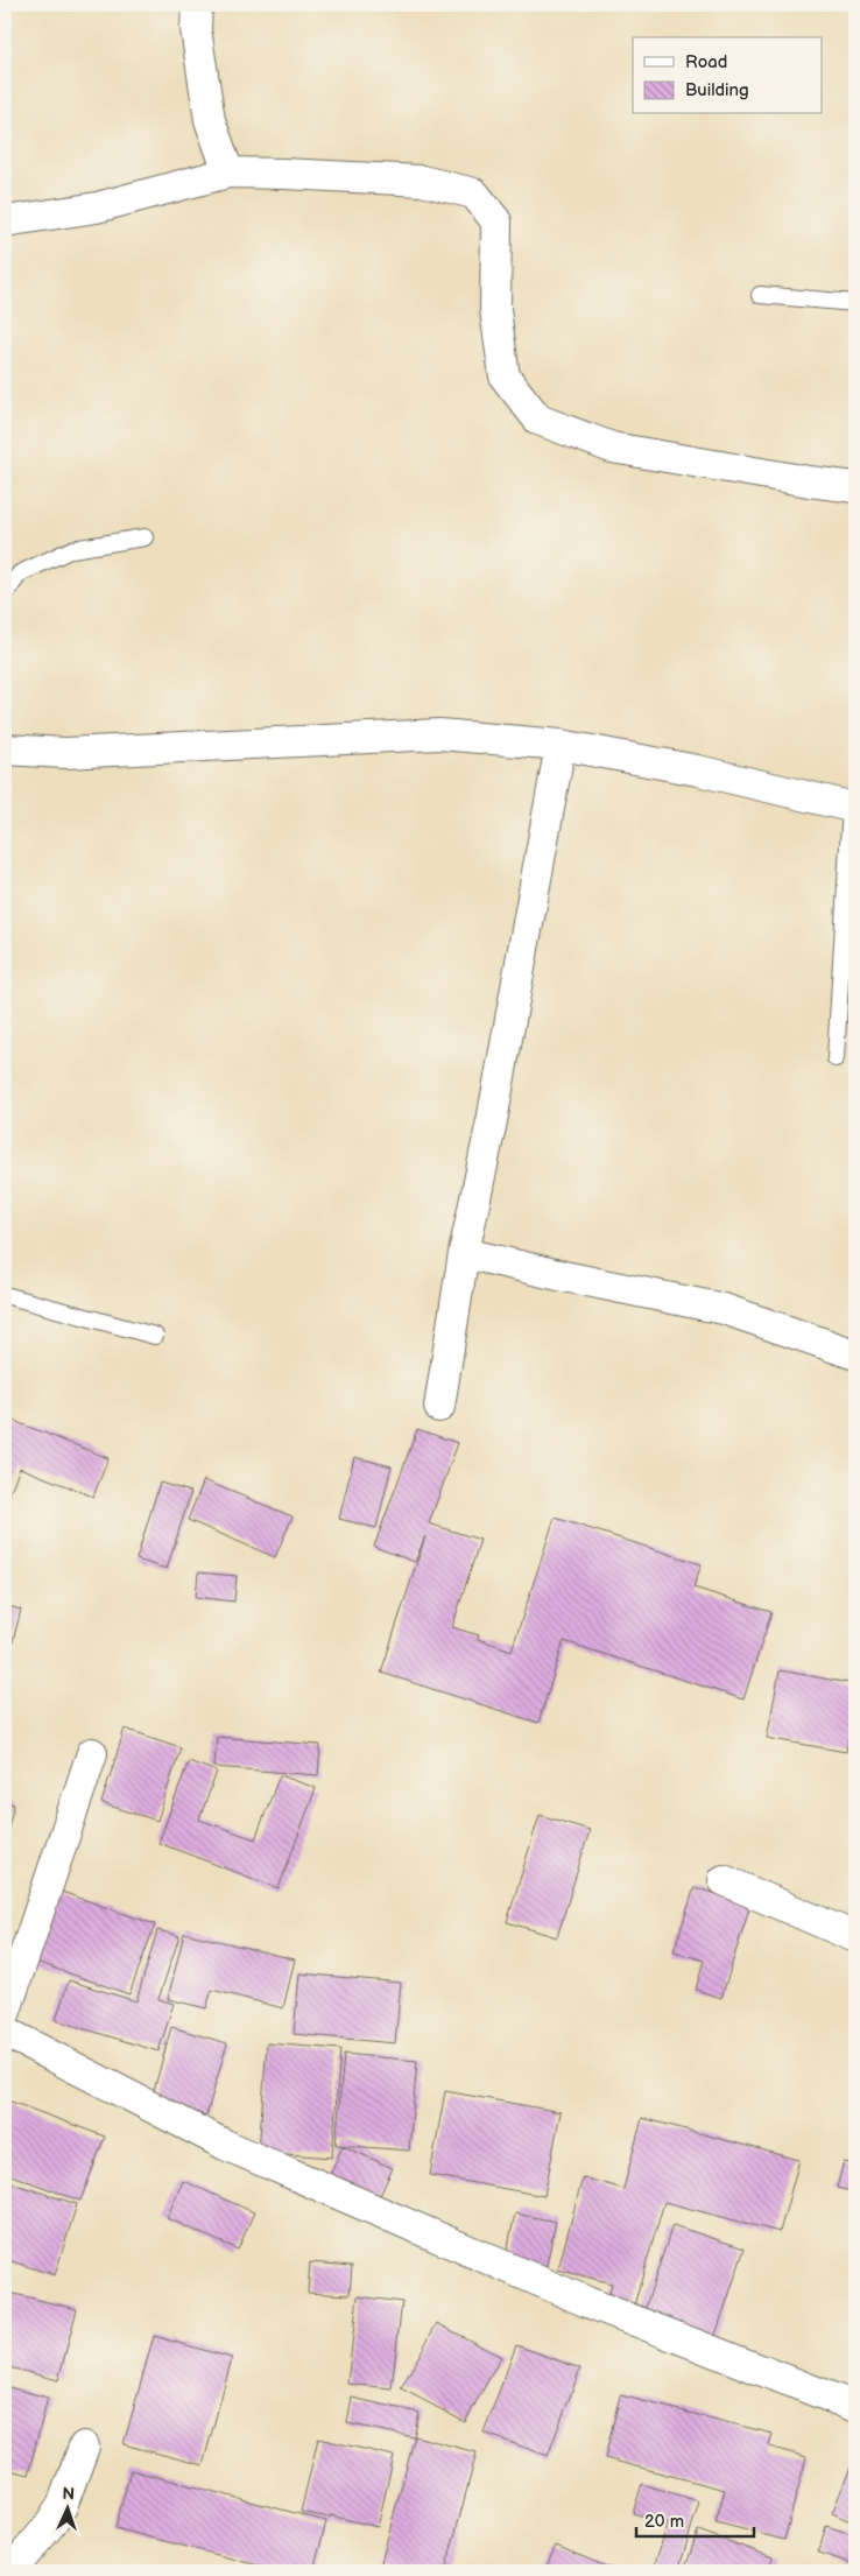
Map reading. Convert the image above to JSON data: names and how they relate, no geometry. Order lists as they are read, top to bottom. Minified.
{"legend":["Road","Building"],"scale_bar":"20 m","north":"top"}
